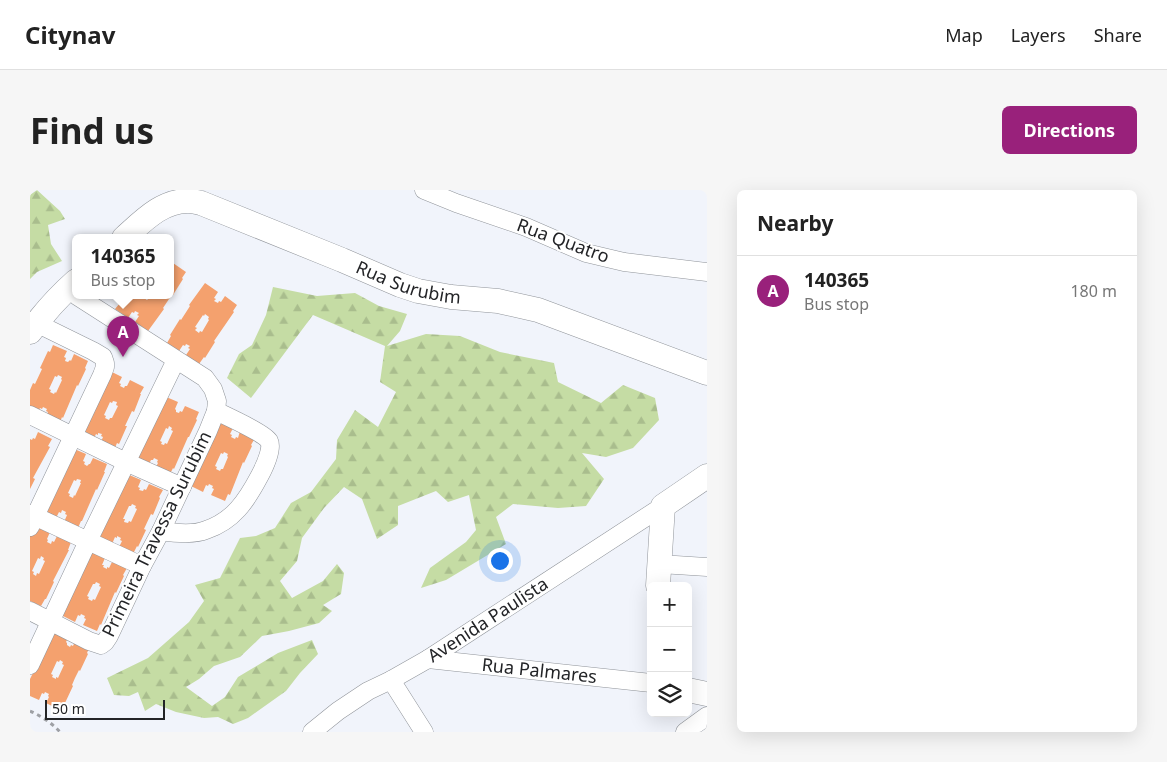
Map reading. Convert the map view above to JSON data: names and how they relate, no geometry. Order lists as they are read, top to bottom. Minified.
{"streets":{"street":["Rua Quatro","Rua Surubim","Primeira Travessa Surubim","Avenida Paulista","Rua Palmares"]},"crossings":[["Avenida Paulista","Rua Palmares"]],"scale_bar":"50 m","page":{"header":"Citynav","nav":["Map","Layers","Share"],"buttons":"Directions","title":"Find us","heading":"Nearby","popup":["140365","Bus stop"],"list":[{"mark":"A","name":"140365","note":"Bus stop","value":"180 m"}],"pins":"A","map_buttons":["+","−"],"scale":"50 m"}}
